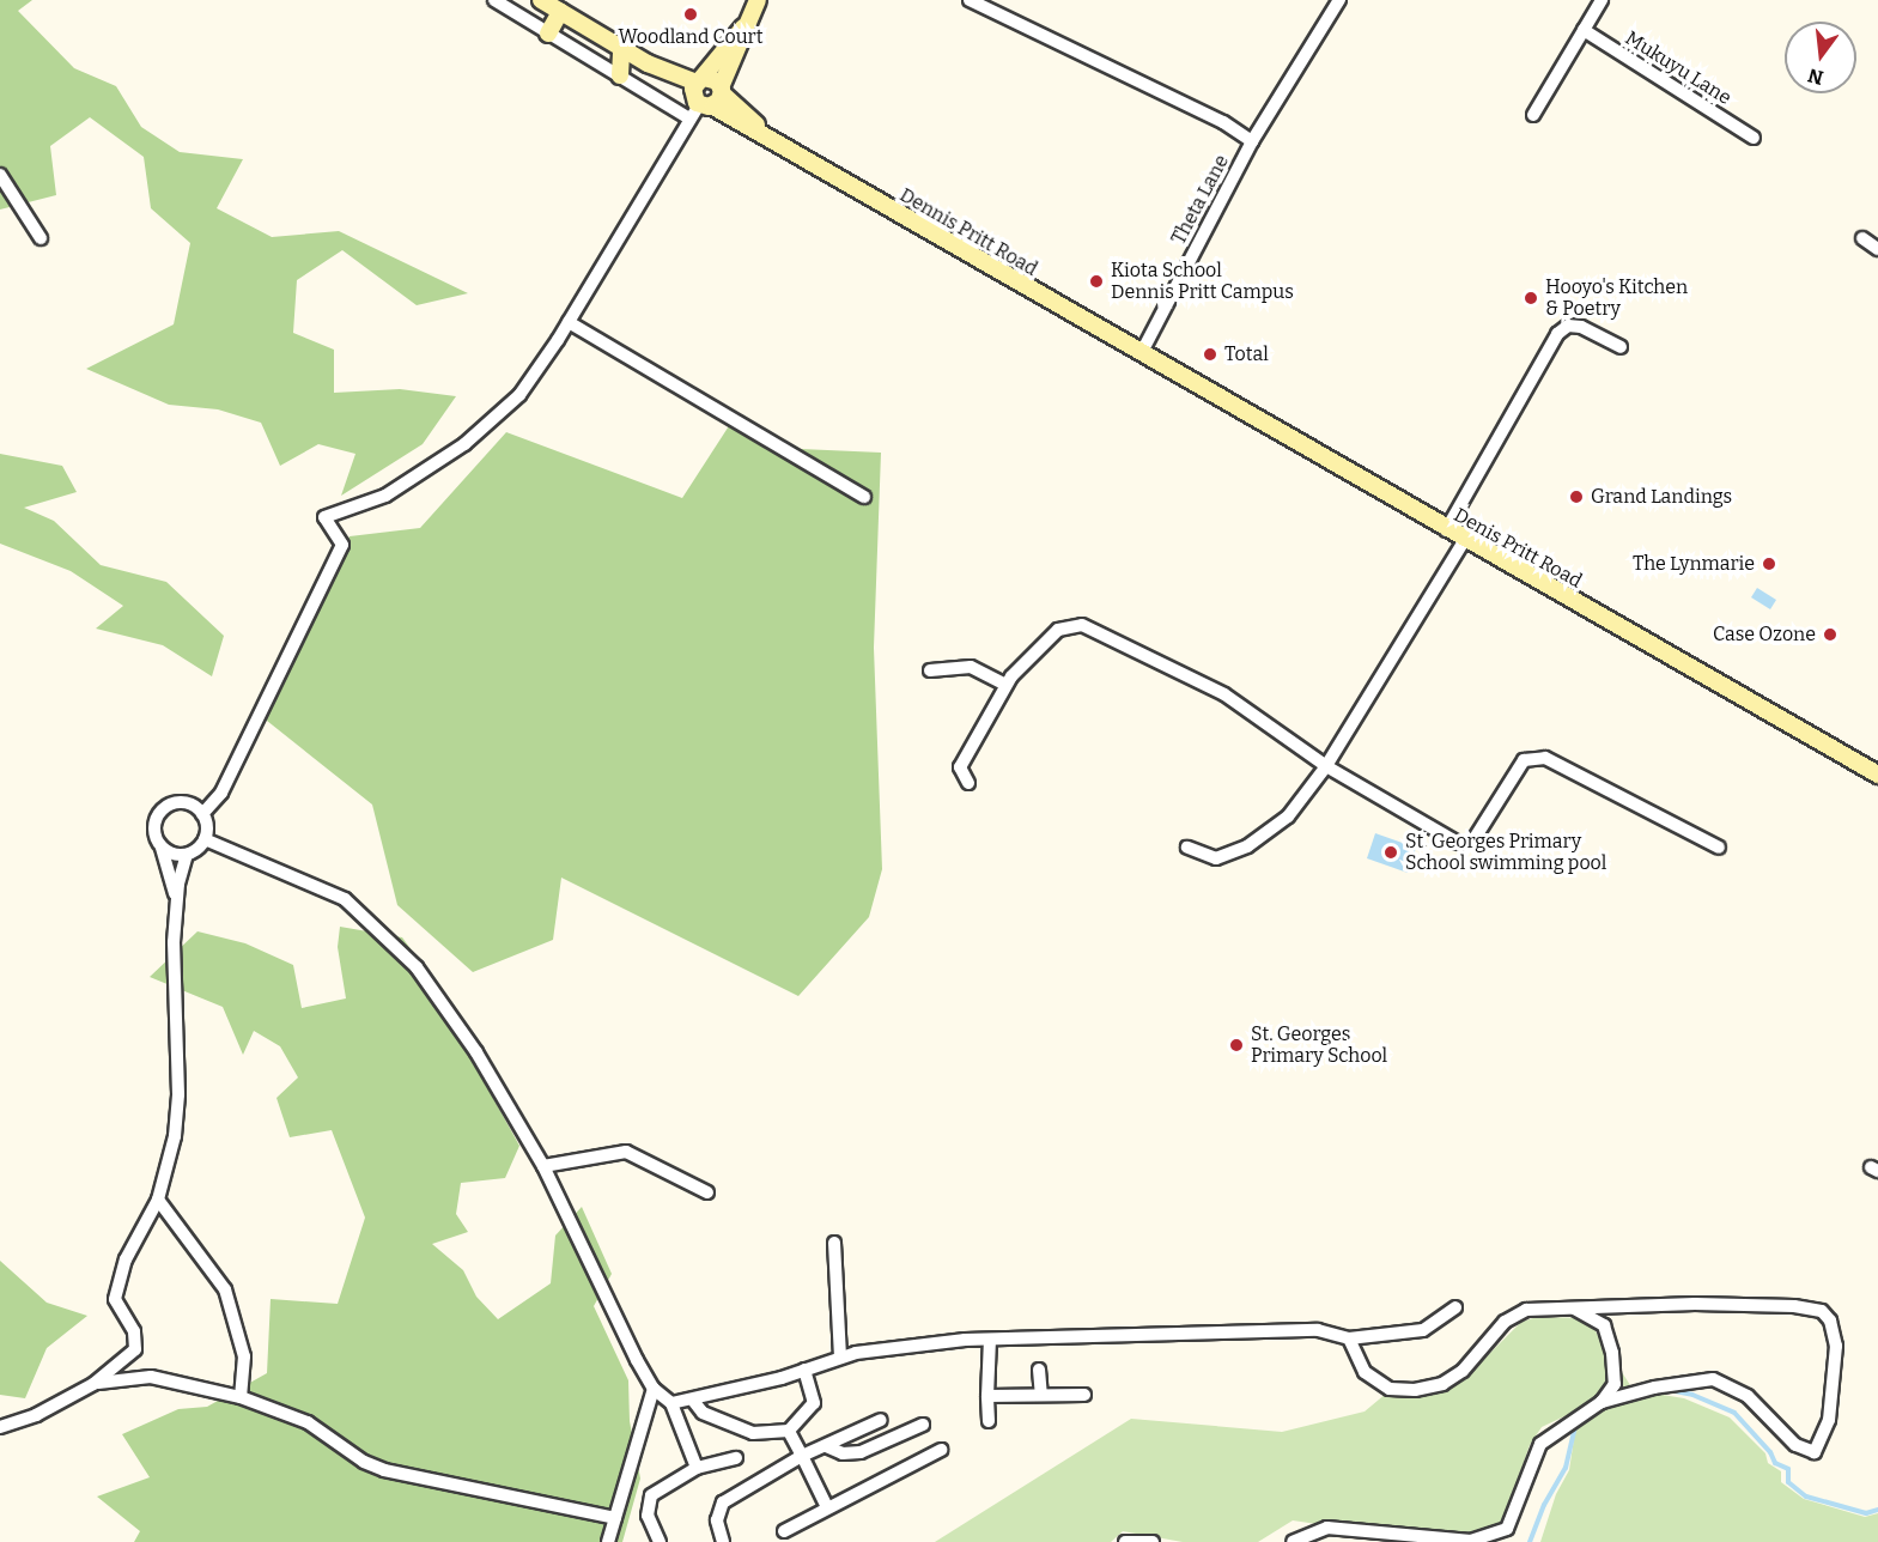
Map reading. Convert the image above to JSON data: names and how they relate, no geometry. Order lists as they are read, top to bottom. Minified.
{"streets":{"main road":["Dennis Pritt Road","Denis Pritt Road"],"street":["Mukuyu Lane","Theta Lane"]},"crossings":[["Theta Lane","Dennis Pritt Road"],["Theta Lane","Denis Pritt Road"],["Dennis Pritt Road","Denis Pritt Road"]],"places":["Woodland Court","Kiota School Dennis Pritt Campus","Hooyo's Kitchen & Poetry","Total","Grand Landings","The Lynmarie","Case Ozone","St. Georges Primary School swimming pool","St. Georges Primary School"],"north":"bottom"}
